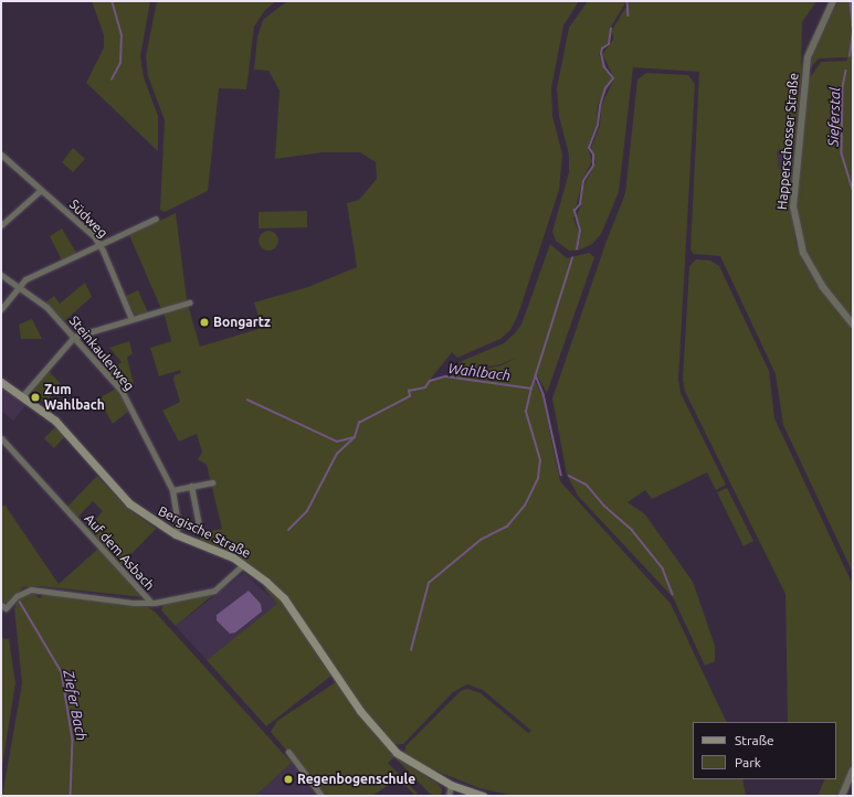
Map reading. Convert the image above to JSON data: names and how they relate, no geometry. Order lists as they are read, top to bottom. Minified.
{"streets":{"main road":["Bergische Straße"],"street":["Happerschosser Straße","Südweg","Steinkaulerweg","Auf dem Asbach"]},"crossings":[["Steinkaulerweg","Bergische Straße"],["Bergische Straße","Auf dem Asbach"]],"water":["Sieferstal","Wahlbach","Ziefer Bach"],"places":["Bongartz","Zum Wahlbach","Regenbogenschule"],"legend":["Straße","Park"]}
